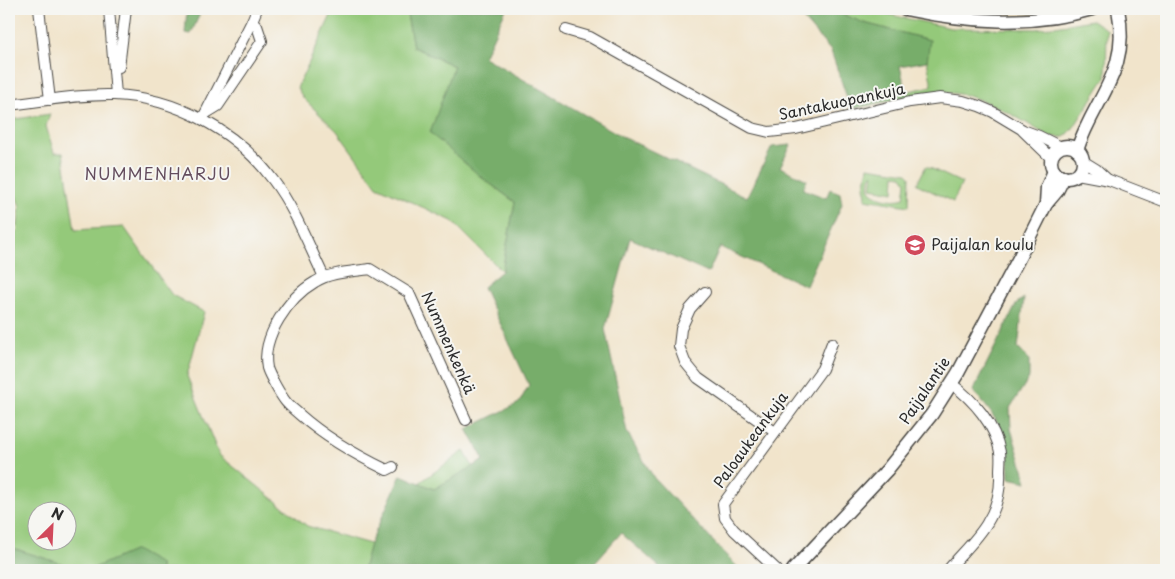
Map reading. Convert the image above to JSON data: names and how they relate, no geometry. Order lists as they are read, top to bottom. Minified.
{"streets":{"street":["Santakuopankuja","Nummenkenkä","Paijalantie","Paloaukeankuja"]},"crossings":[["Santakuopankuja","Paijalantie"]],"districts":["NUMMENHARJU"],"places":{"school or university":["Paijalan koulu"]},"north":"top right"}
